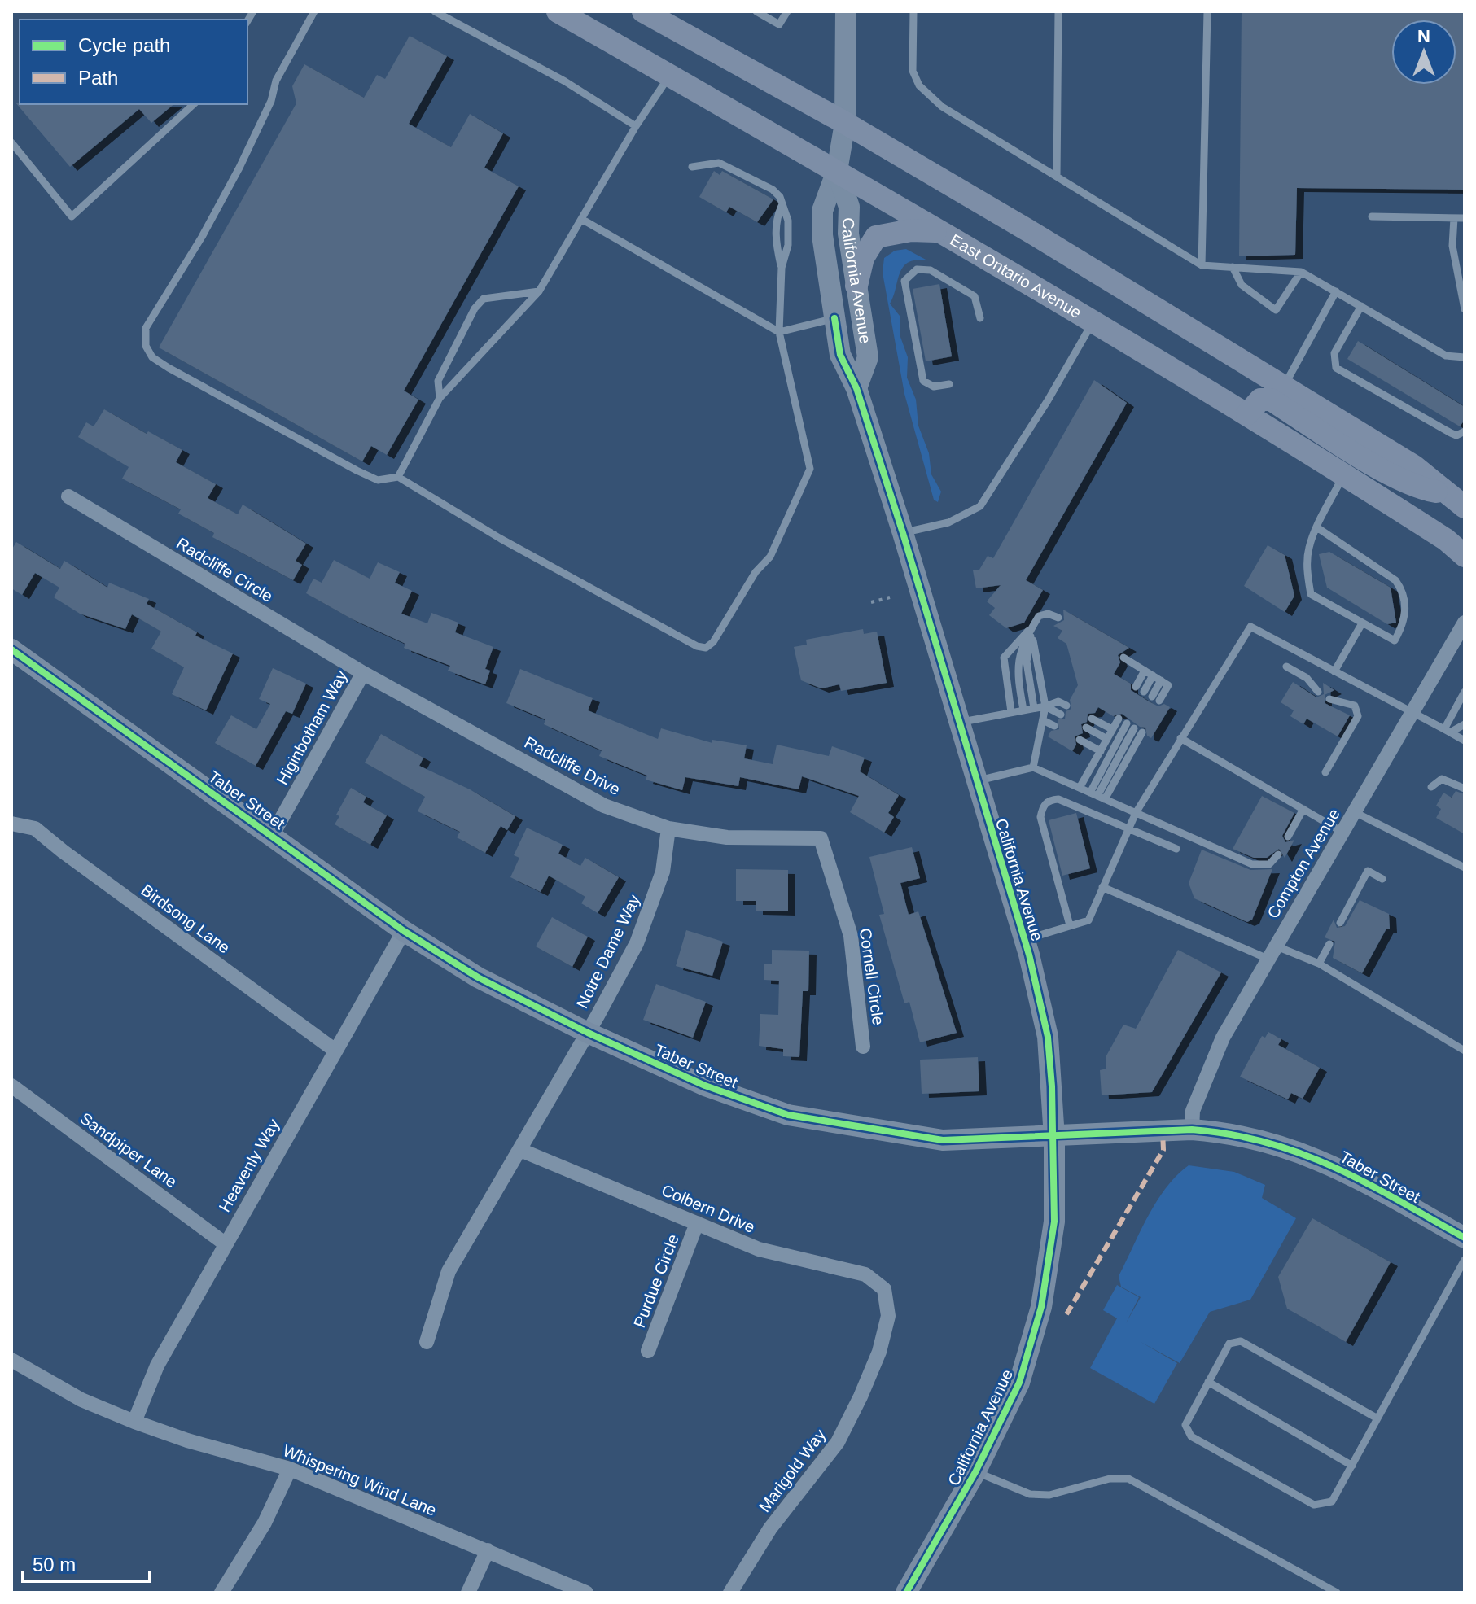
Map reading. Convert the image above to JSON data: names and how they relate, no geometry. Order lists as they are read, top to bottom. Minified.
{"streets":{"main road":["East Ontario Avenue","California Avenue","Taber Street"],"street":["Radcliffe Circle","Higinbotham Way","Radcliffe Drive","Compton Avenue","Birdsong Lane","Notre Dame Way","Cornell Circle","Sandpiper Lane","Heavenly Way","Colbern Drive","Purdue Circle","Marigold Way","Whispering Wind Lane"]},"crossings":[["East Ontario Avenue","California Avenue"],["California Avenue","Taber Street"],["Radcliffe Circle","Higinbotham Way"],["Radcliffe Circle","Radcliffe Drive"],["Higinbotham Way","Radcliffe Drive"],["Higinbotham Way","Taber Street"],["Radcliffe Drive","Notre Dame Way"],["Radcliffe Drive","Cornell Circle"],["Taber Street","Compton Avenue"],["Taber Street","Notre Dame Way"],["Taber Street","Heavenly Way"],["Birdsong Lane","Heavenly Way"],["Notre Dame Way","Colbern Drive"],["Sandpiper Lane","Heavenly Way"],["Heavenly Way","Whispering Wind Lane"],["Colbern Drive","Purdue Circle"],["Colbern Drive","Marigold Way"]],"legend":["Cycle path","Path"],"scale_bar":"50 m","north":"top"}
